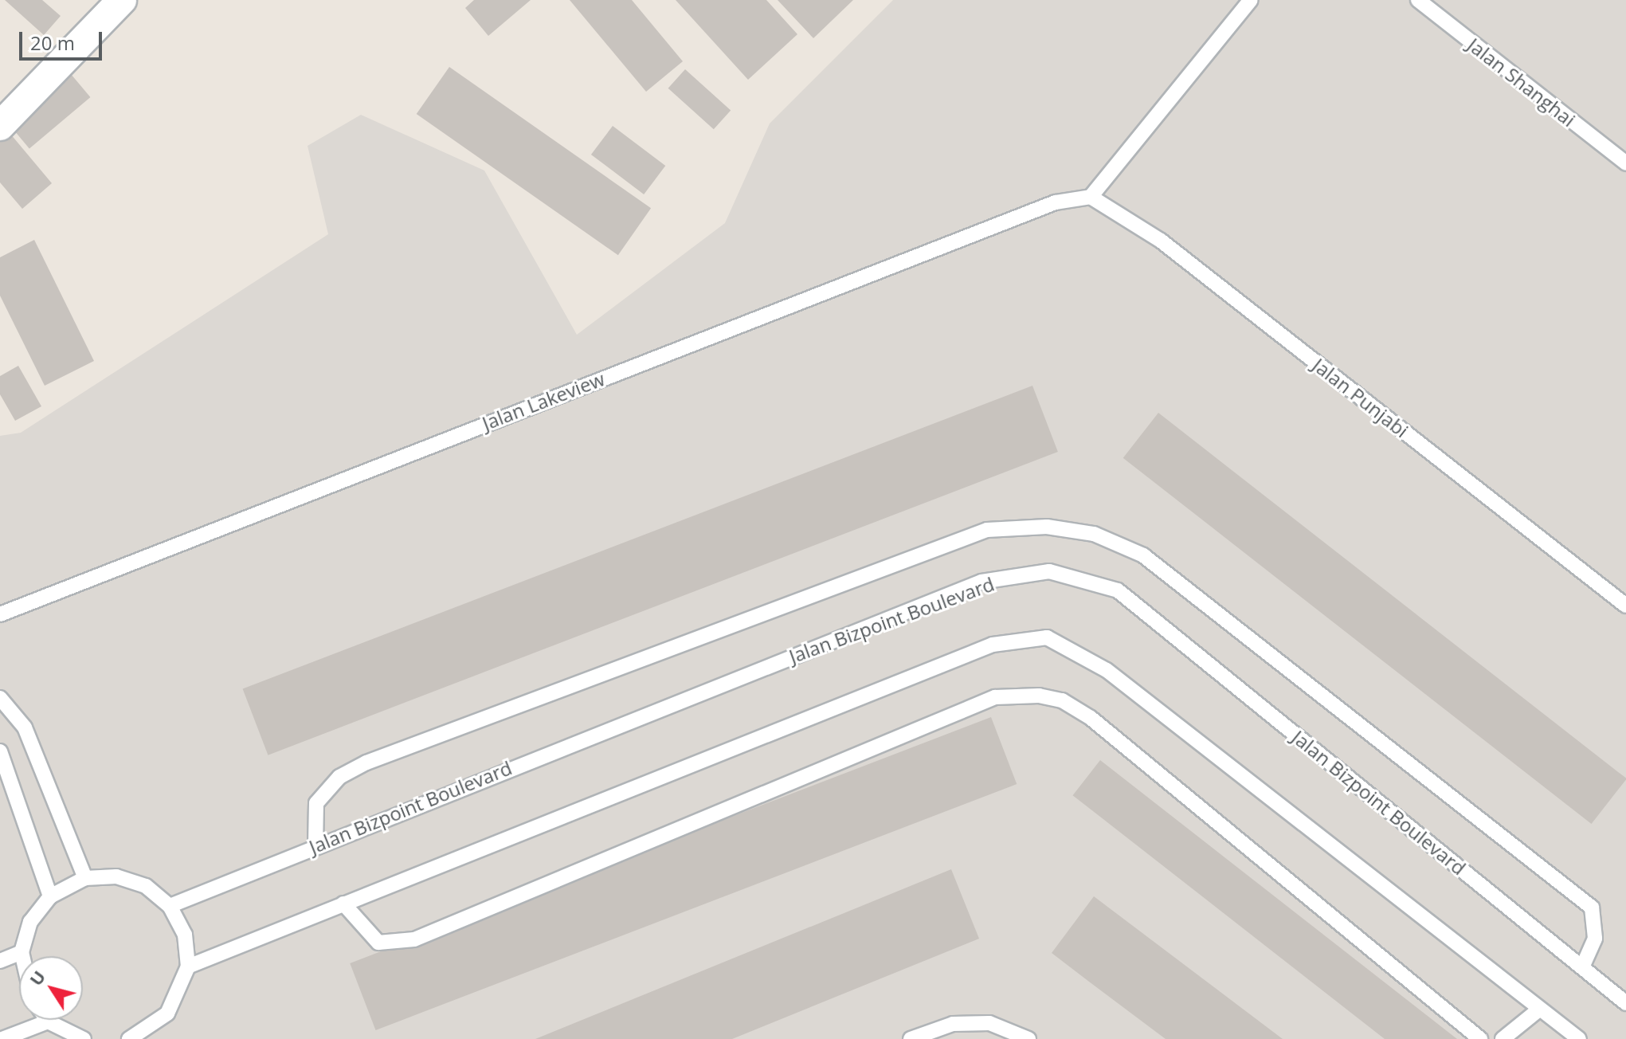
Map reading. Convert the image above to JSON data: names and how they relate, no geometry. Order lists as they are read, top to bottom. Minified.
{"streets":{"lane":["Jalan Shanghai","Jalan Punjabi","Jalan Lakeview","Jalan Bizpoint Boulevard"]},"crossings":[["Jalan Punjabi","Jalan Lakeview"]],"scale_bar":"20 m","north":"top left"}
